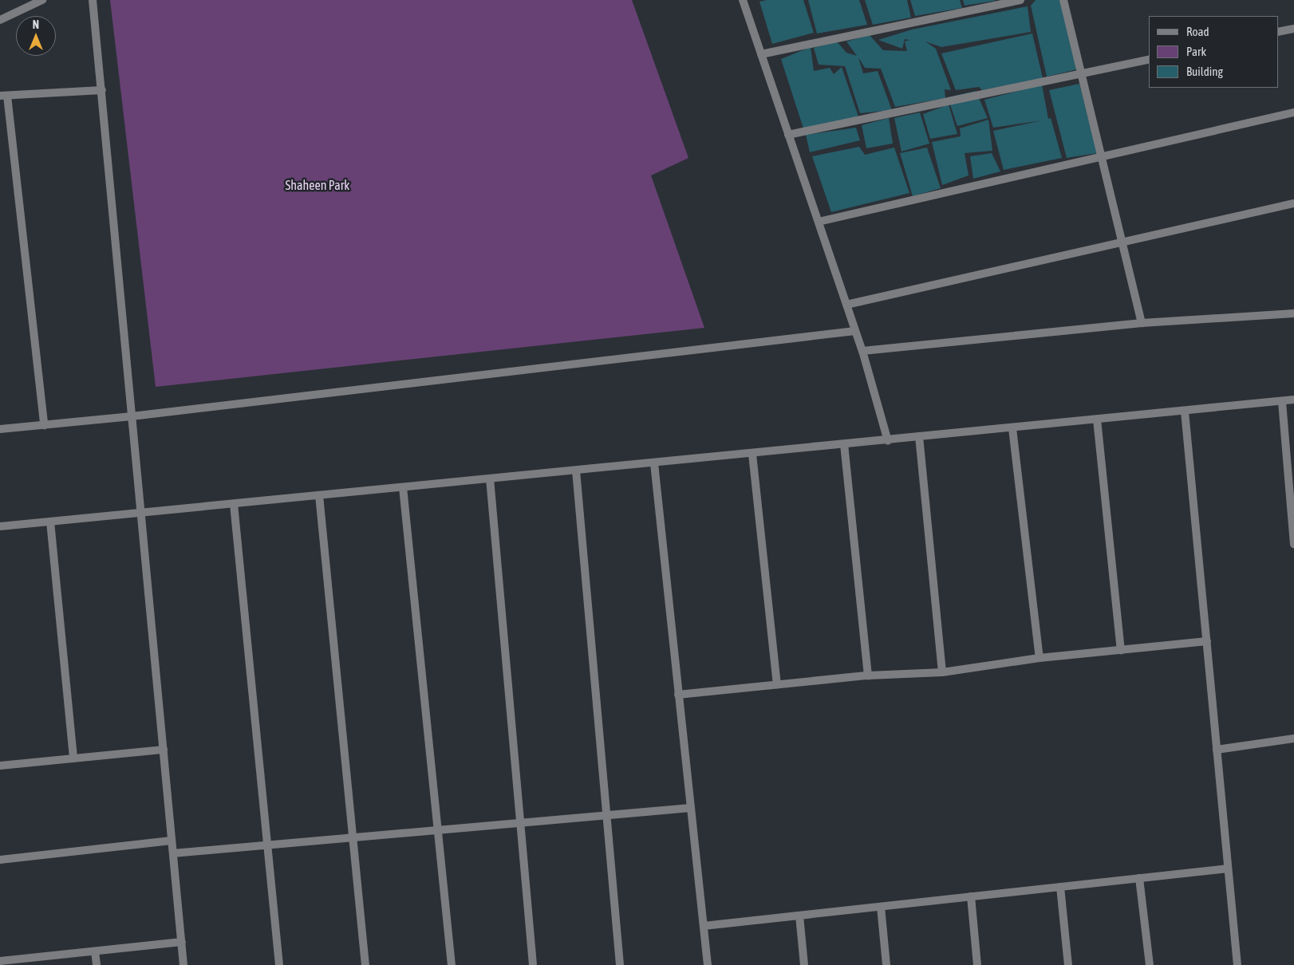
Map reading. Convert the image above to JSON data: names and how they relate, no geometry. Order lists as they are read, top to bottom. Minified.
{"parks":["Shaheen Park"],"legend":["Road","Park","Building"],"north":"top"}
